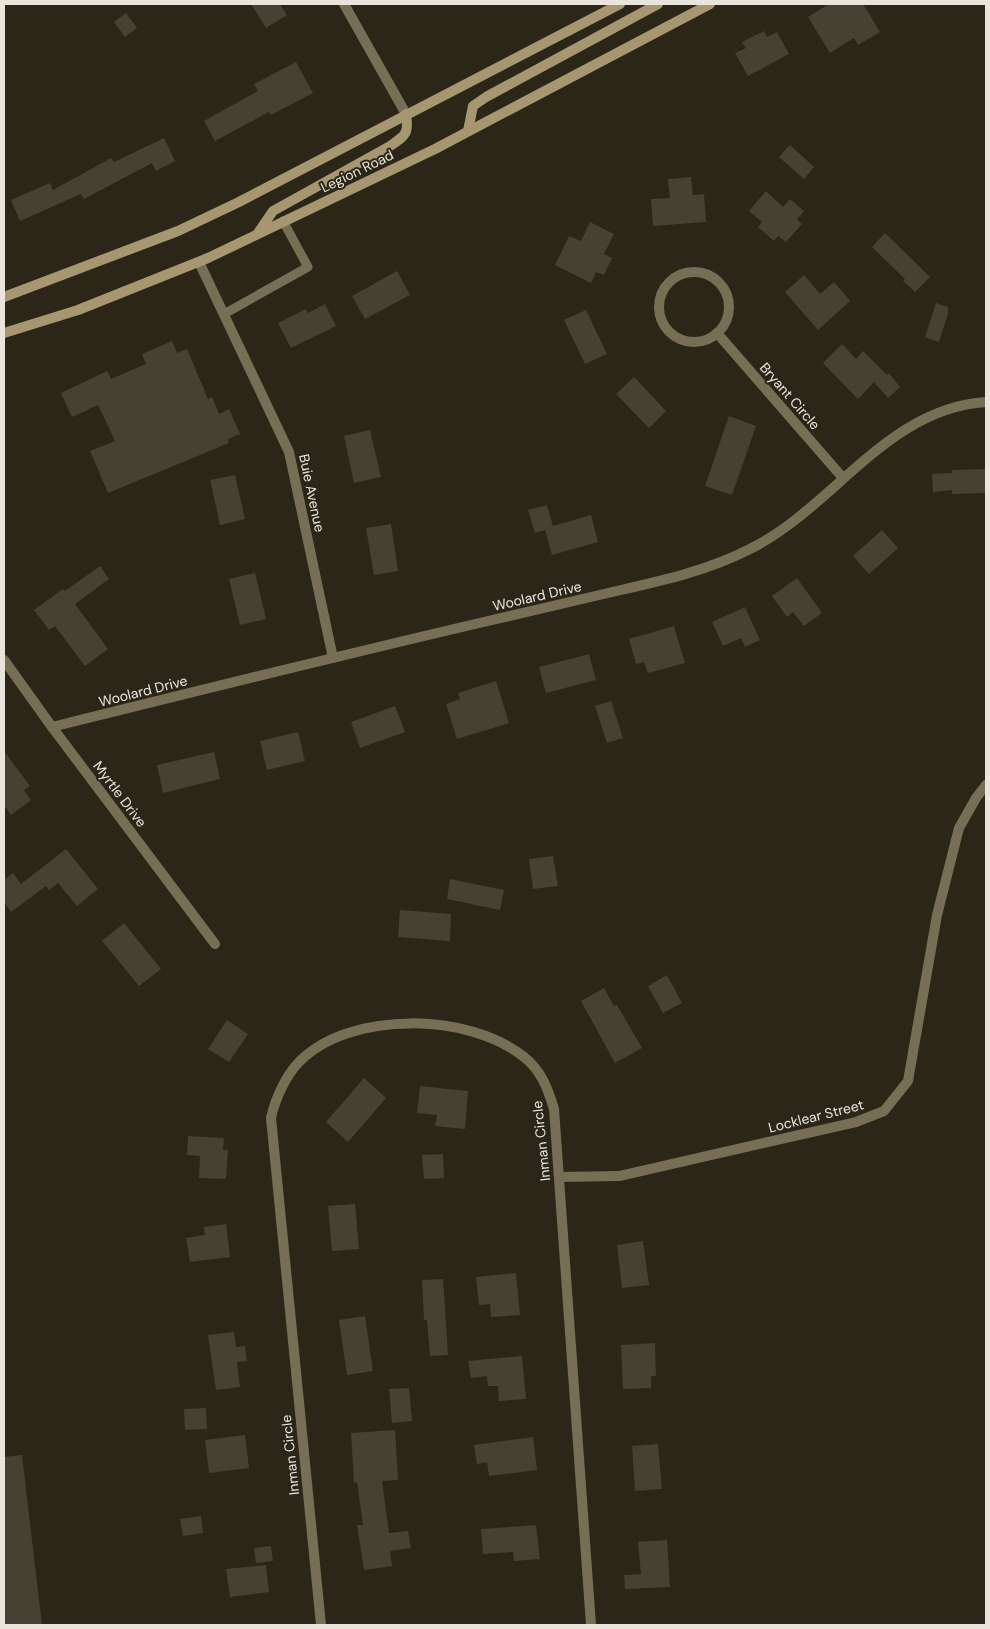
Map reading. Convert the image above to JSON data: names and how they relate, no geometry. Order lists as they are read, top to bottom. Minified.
{"streets":{"main road":["Legion Road"],"street":["Bryant Circle","Buie Avenue","Woolard Drive","Myrtle Drive","Locklear Street","Inman Circle"]},"crossings":[["Legion Road","Buie Avenue"],["Bryant Circle","Woolard Drive"],["Buie Avenue","Woolard Drive"],["Woolard Drive","Myrtle Drive"],["Locklear Street","Inman Circle"]]}
